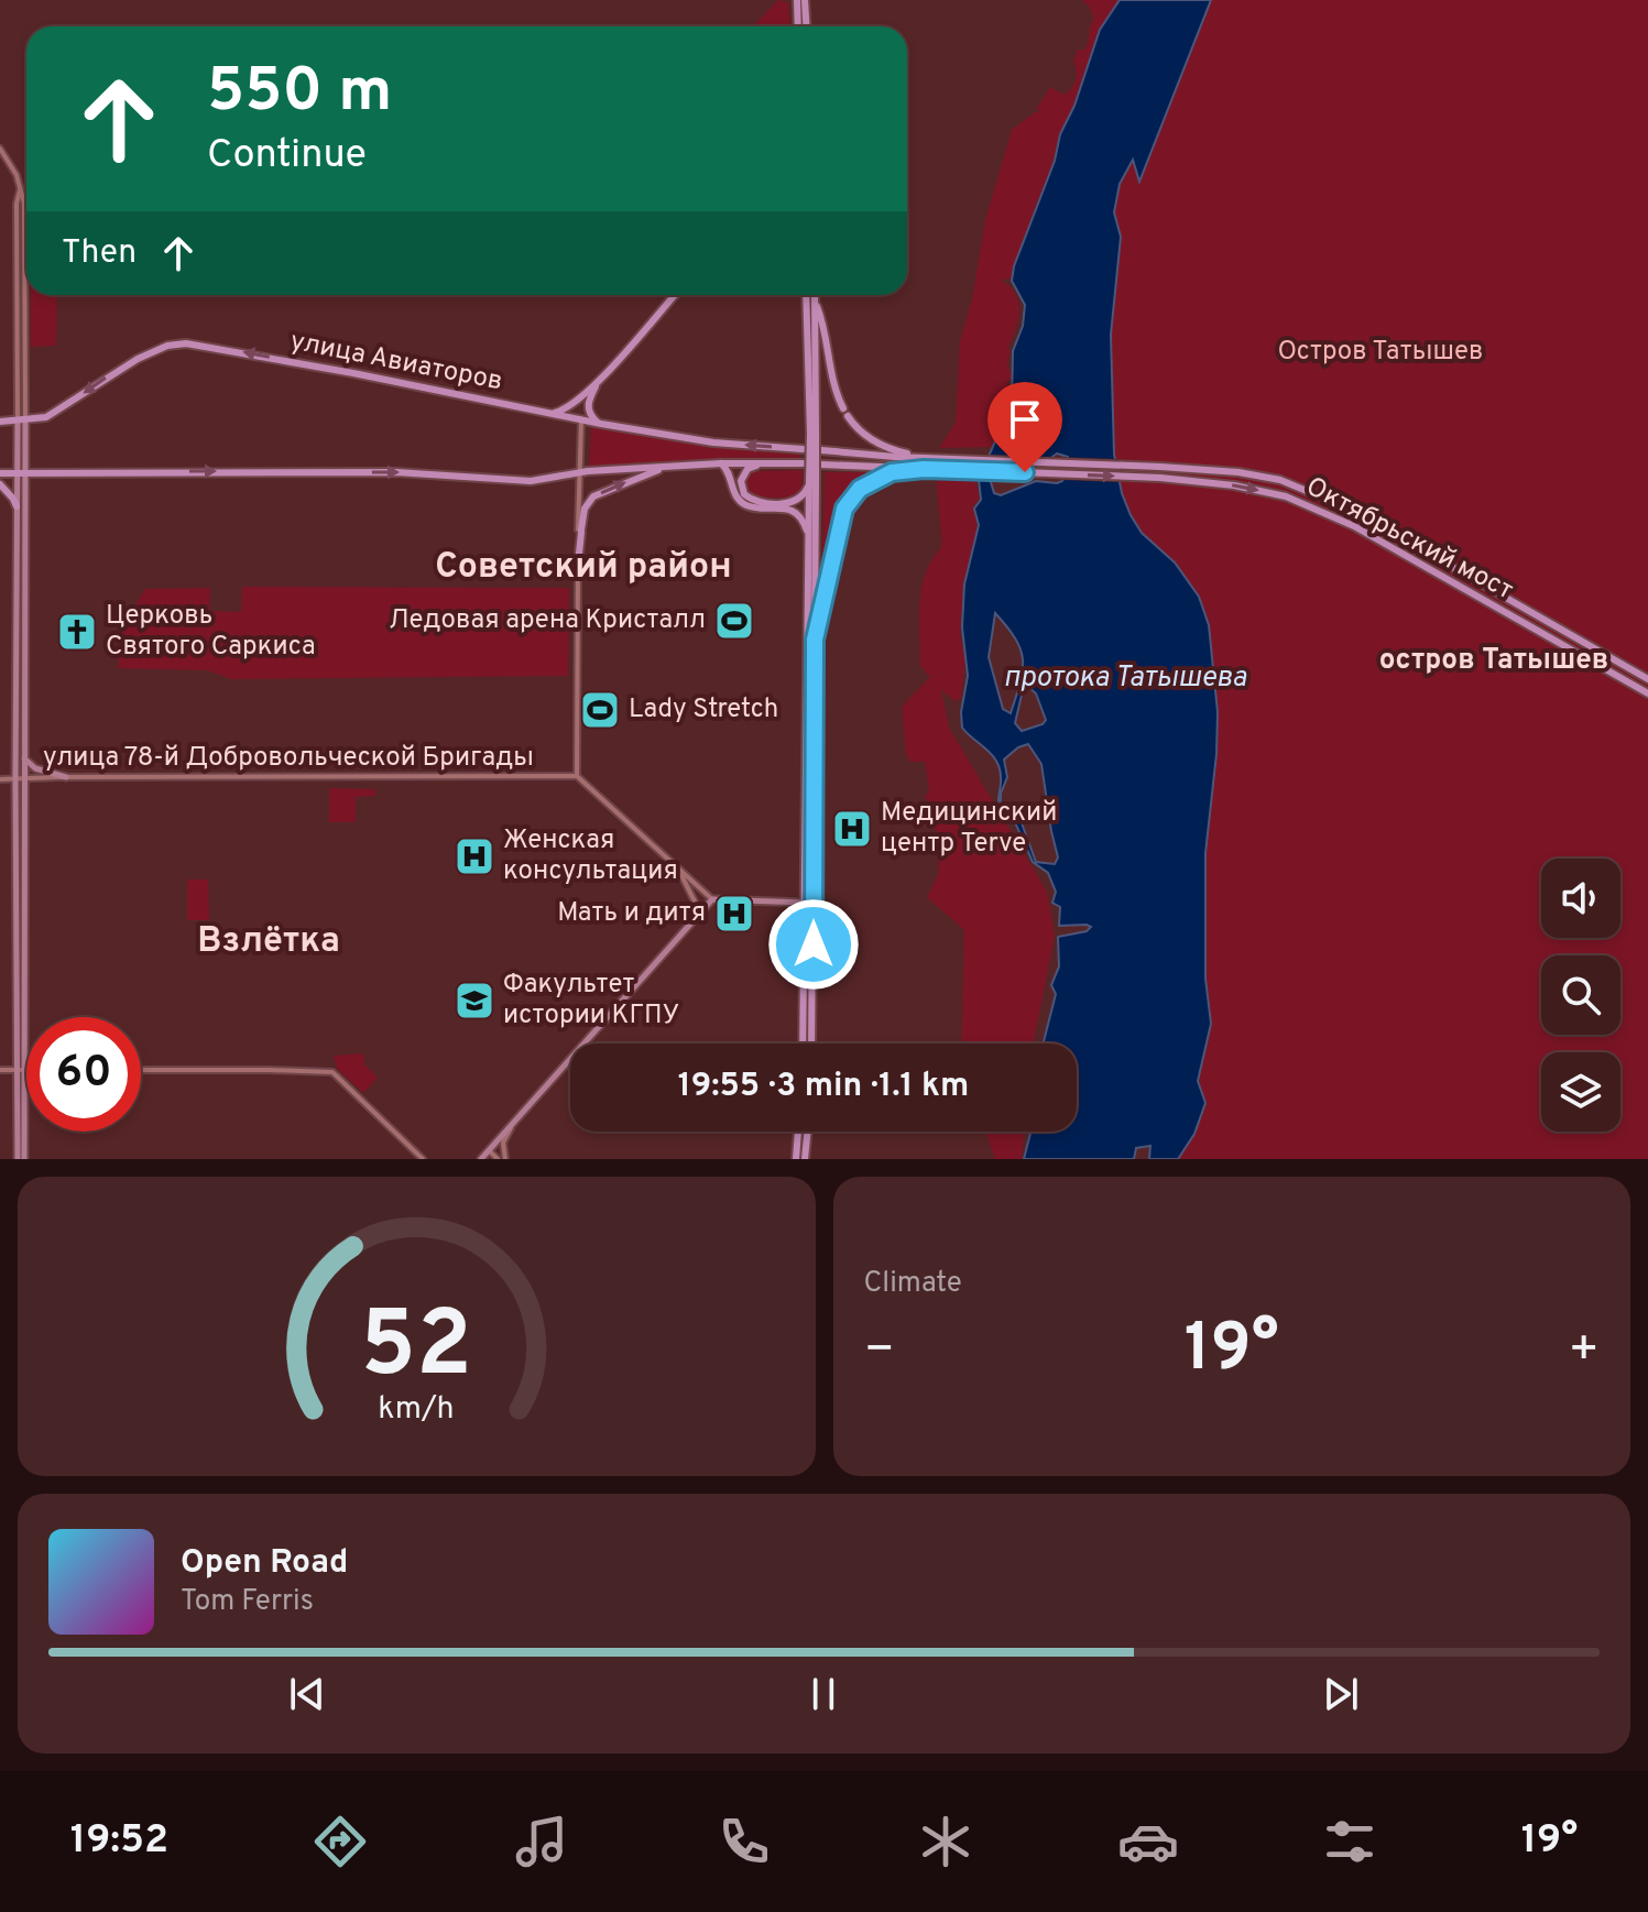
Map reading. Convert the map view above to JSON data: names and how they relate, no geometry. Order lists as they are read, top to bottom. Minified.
{"streets":{"main road":["улица Авиаторов","Октябрьский мост"],"street":["улица 78-й Добровольческой Бригады"]},"districts":["Советский район","остров Татышев","Взлётка"],"water":["протока Татышева"],"parks":["Остров Татышев"],"places":{"sports":["Ледовая арена Кристалл","Lady Stretch"],"church":["Церковь Святого Саркиса"],"hospital":["Медицинский центр Terve","Женская консультация","Мать и дитя"],"school or university":["Факультет истории КГПУ"]},"page":{"turn":["550 m","Continue"],"then":"Then","limit":"60","trip":"19:55 · 3 min · 1.1 km","tile":"Climate","heat":["−","19°","+"],"song":["Open Road","Tom Ferris"],"tabs":["19:52","19°"],"gauge":["52","km/h"]}}
